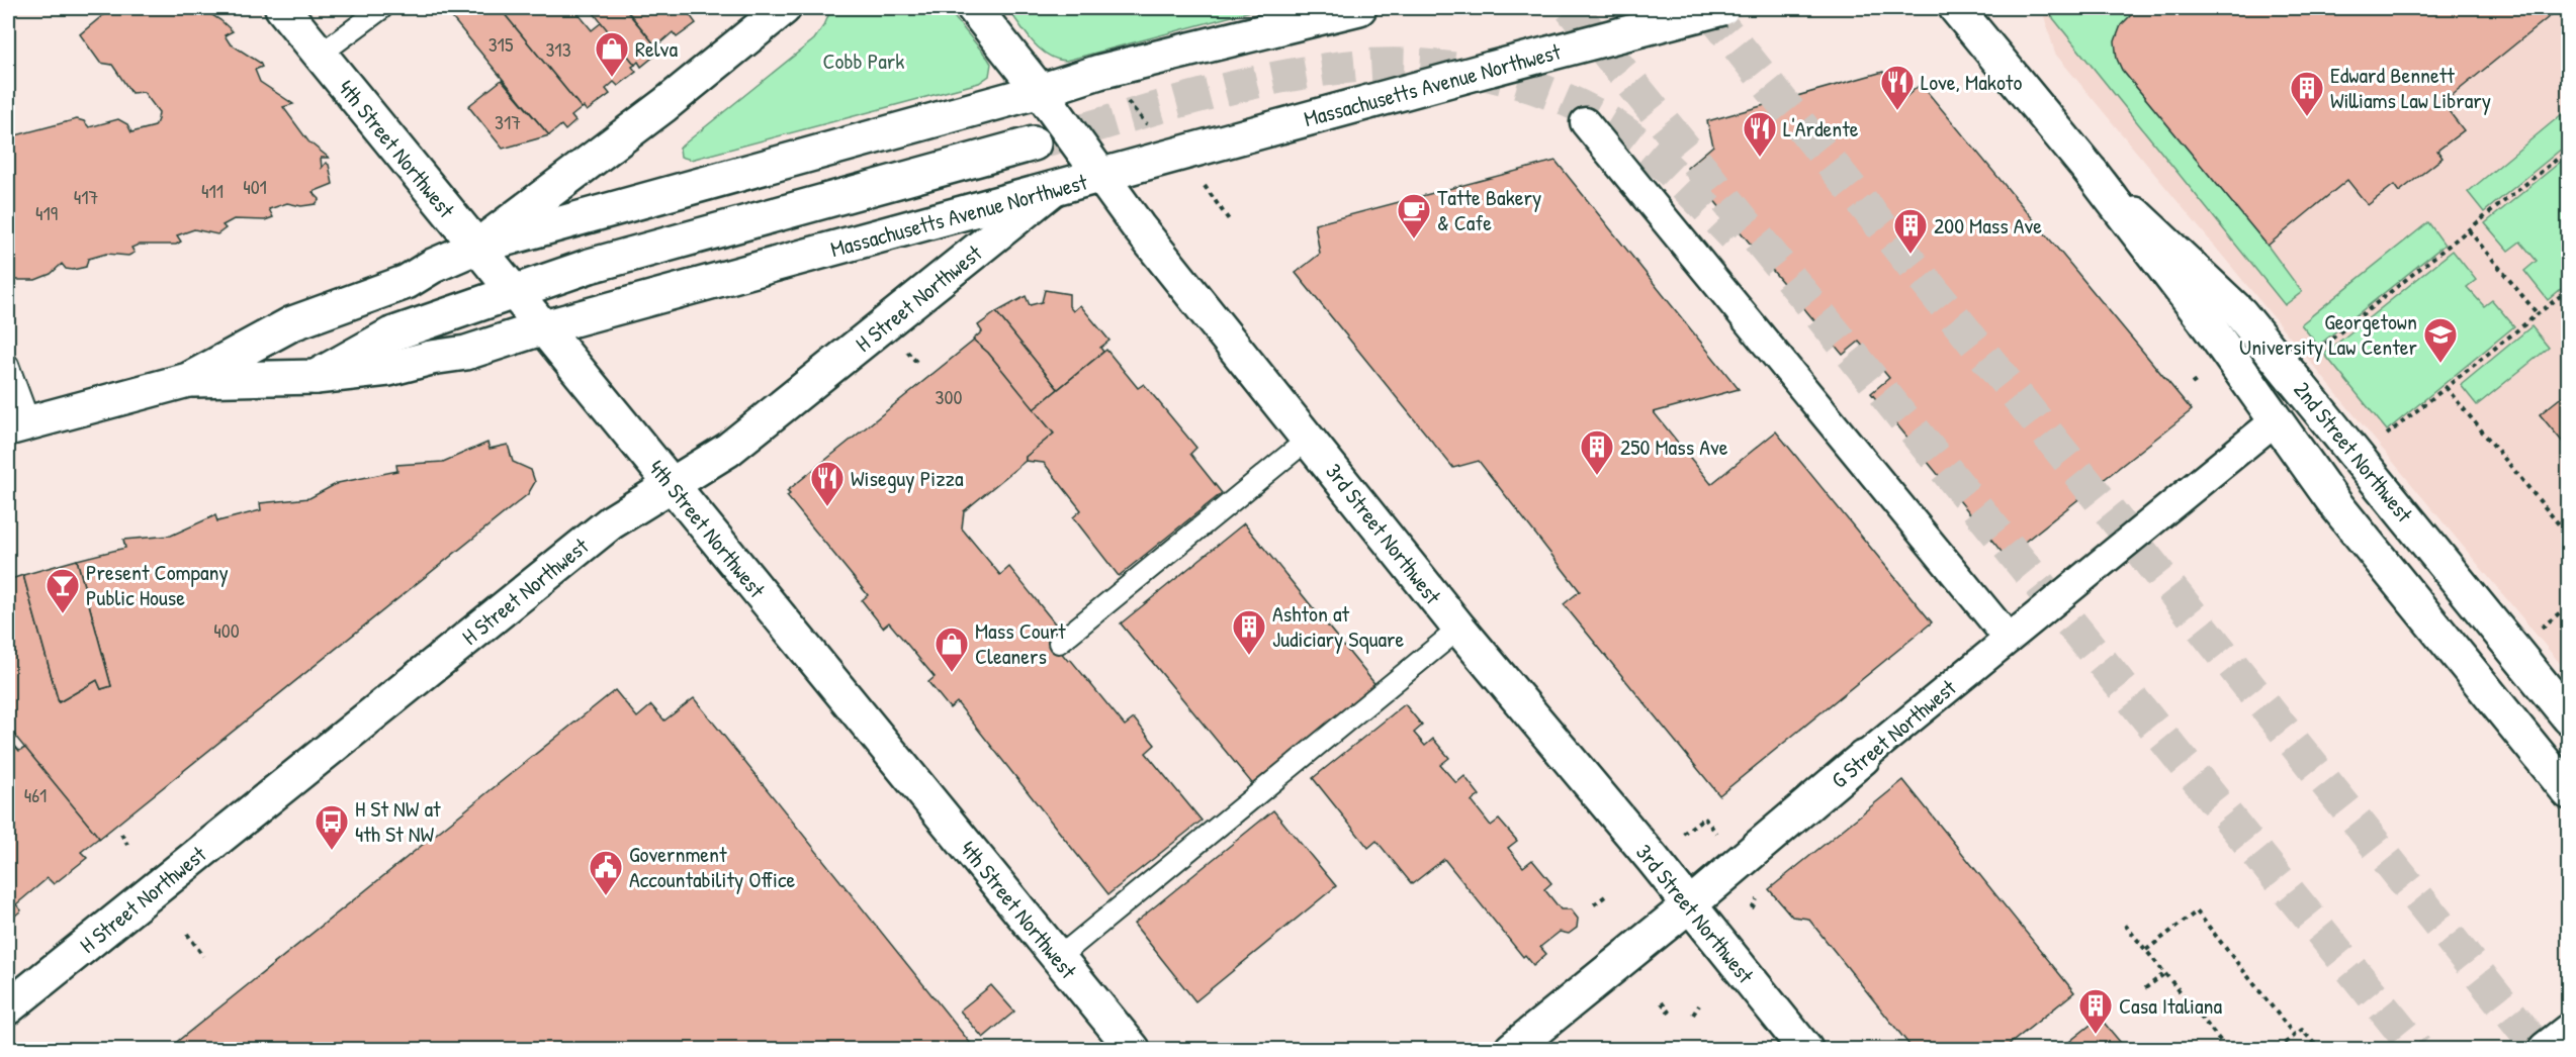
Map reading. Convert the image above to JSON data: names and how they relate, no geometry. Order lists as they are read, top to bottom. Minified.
{"streets":{"main road":["Massachusetts Avenue Northwest","4th Street Northwest","H Street Northwest","2nd Street Northwest","3rd Street Northwest","G Street Northwest"]},"crossings":[["Massachusetts Avenue Northwest","4th Street Northwest"],["Massachusetts Avenue Northwest","H Street Northwest"],["Massachusetts Avenue Northwest","3rd Street Northwest"],["4th Street Northwest","H Street Northwest"],["3rd Street Northwest","G Street Northwest"]],"parks":["Cobb Park"],"places":{"shop":["Relva","Mass Court Cleaners"],"restaurant":["Love, Makoto","L'Ardente","Wiseguy Pizza"],"building":["Edward Bennett Williams Law Library","200 Mass Ave","250 Mass Ave","Ashton at Judiciary Square","Casa Italiana"],"cafe":["Tatte Bakery & Cafe"],"school or university":["Georgetown University Law Center"],"bar":["Present Company Public House"],"bus stop":["H St NW at 4th St NW"],"public building":["Government Accountability Office"]},"house_numbers":["315","313","317","401","411","417","419","300","400","461"]}
